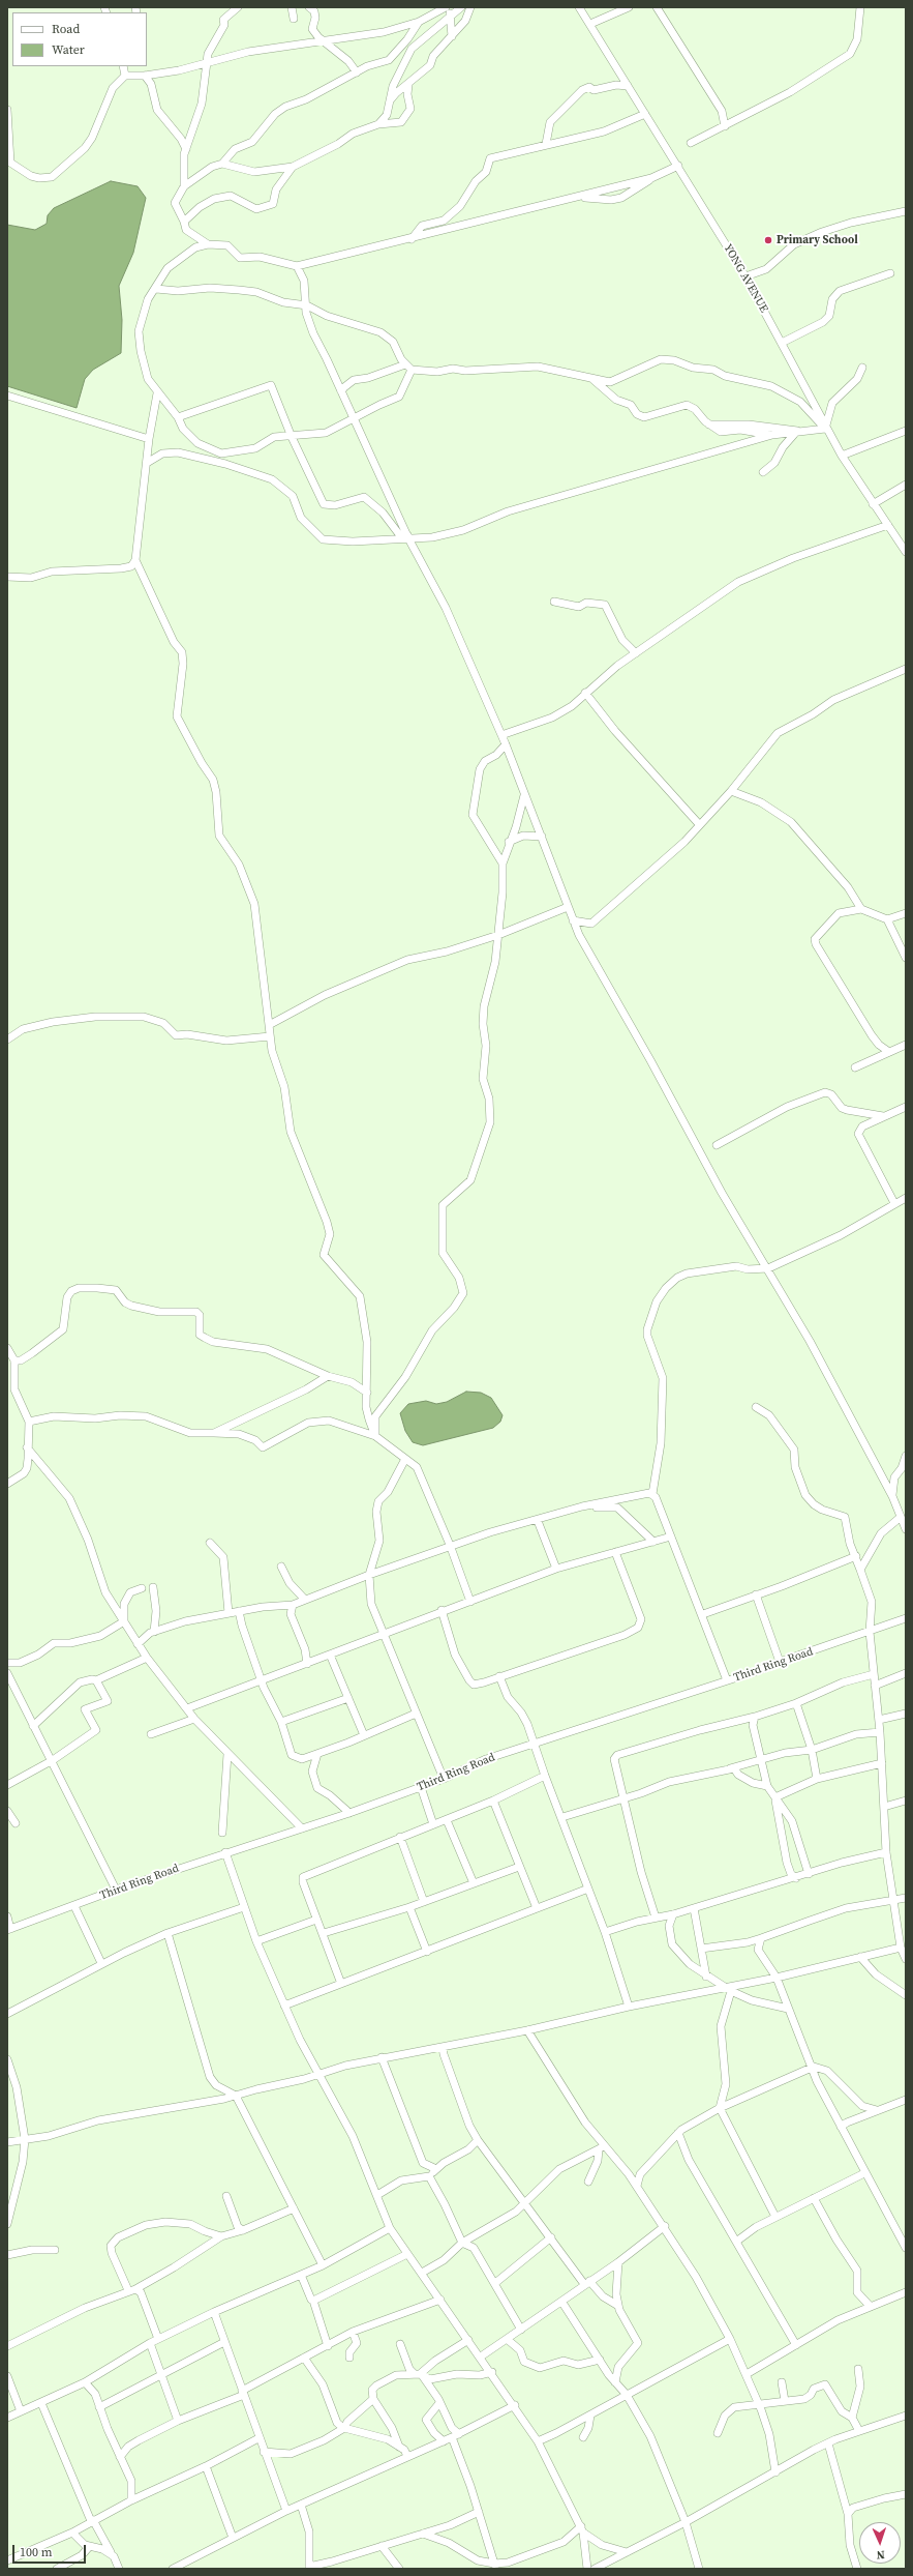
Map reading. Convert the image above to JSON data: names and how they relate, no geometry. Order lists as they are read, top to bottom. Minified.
{"streets":{"street":["YONG AVENUE","Third Ring Road"]},"places":["Primary School"],"legend":["Road","Water"],"scale_bar":"100 m","north":"bottom"}
